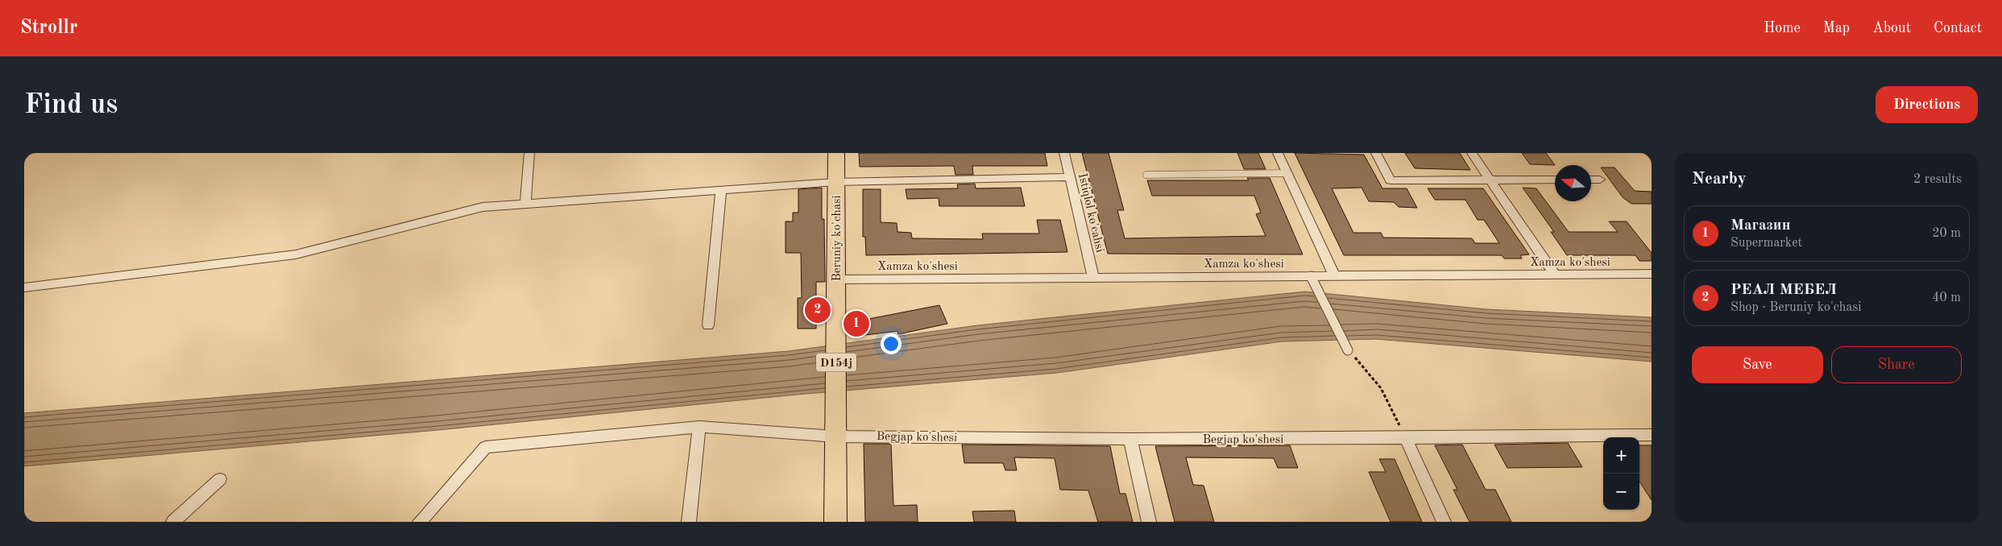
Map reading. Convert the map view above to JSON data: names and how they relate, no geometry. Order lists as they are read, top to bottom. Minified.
{"streets":{"main road":["Beruniy ko'chasi","D154j"],"street":["Istiqlol ko'cahsi","Xamza ko'shesi","Begjap ko'shesi"]},"crossings":[["Istiqlol ko'cahsi","Xamza ko'shesi"],["Beruniy ko'chasi","Xamza ko'shesi"],["Beruniy ko'chasi","Begjap ko'shesi"]],"north":"left","page":{"header":"Strollr","nav":["Home","Map","About","Contact"],"buttons":["Directions",["Save","Share"]],"title":"Find us","heading":["Nearby","2 results"],"list":[{"mark":"1","name":"Магазин","note":"Supermarket","value":"20 m"},{"mark":"2","name":"РЕАЛ МЕБЕЛ","note":"Shop · Beruniy ko'chasi","value":"40 m"}],"pins":["2","1"],"map_buttons":["+","−"]}}
